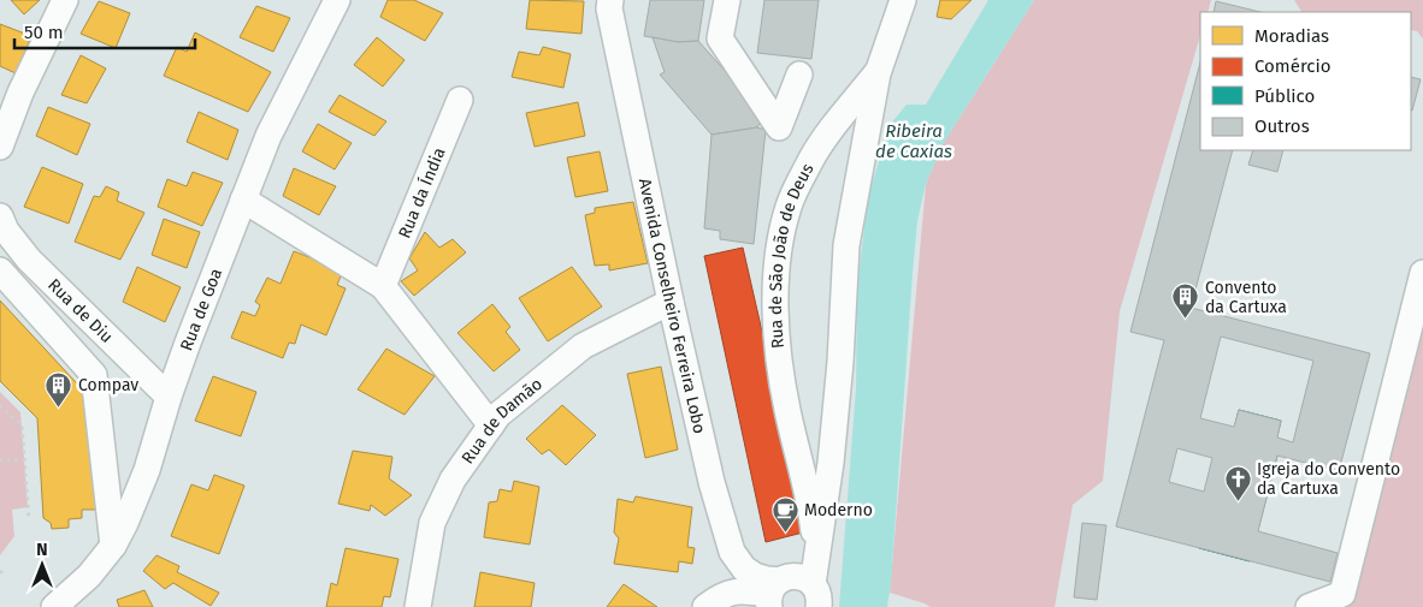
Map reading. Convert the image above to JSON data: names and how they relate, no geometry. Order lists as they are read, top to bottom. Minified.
{"streets":{"street":["Rua da Índia","Rua de São João de Deus","Avenida Conselheiro Ferreira Lobo","Rua de Goa","Rua de Diu","Rua de Damão"]},"crossings":[["Avenida Conselheiro Ferreira Lobo","Rua de Damão"],["Rua de Goa","Rua de Diu"]],"water":["Ribeira de Caxias"],"places":{"building":["Convento da Cartuxa","Compav"],"church":["Igreja do Convento da Cartuxa"],"cafe":["Moderno"]},"legend":["Moradias","Comércio","Público","Outros"],"scale_bar":"50 m","north":"top"}
